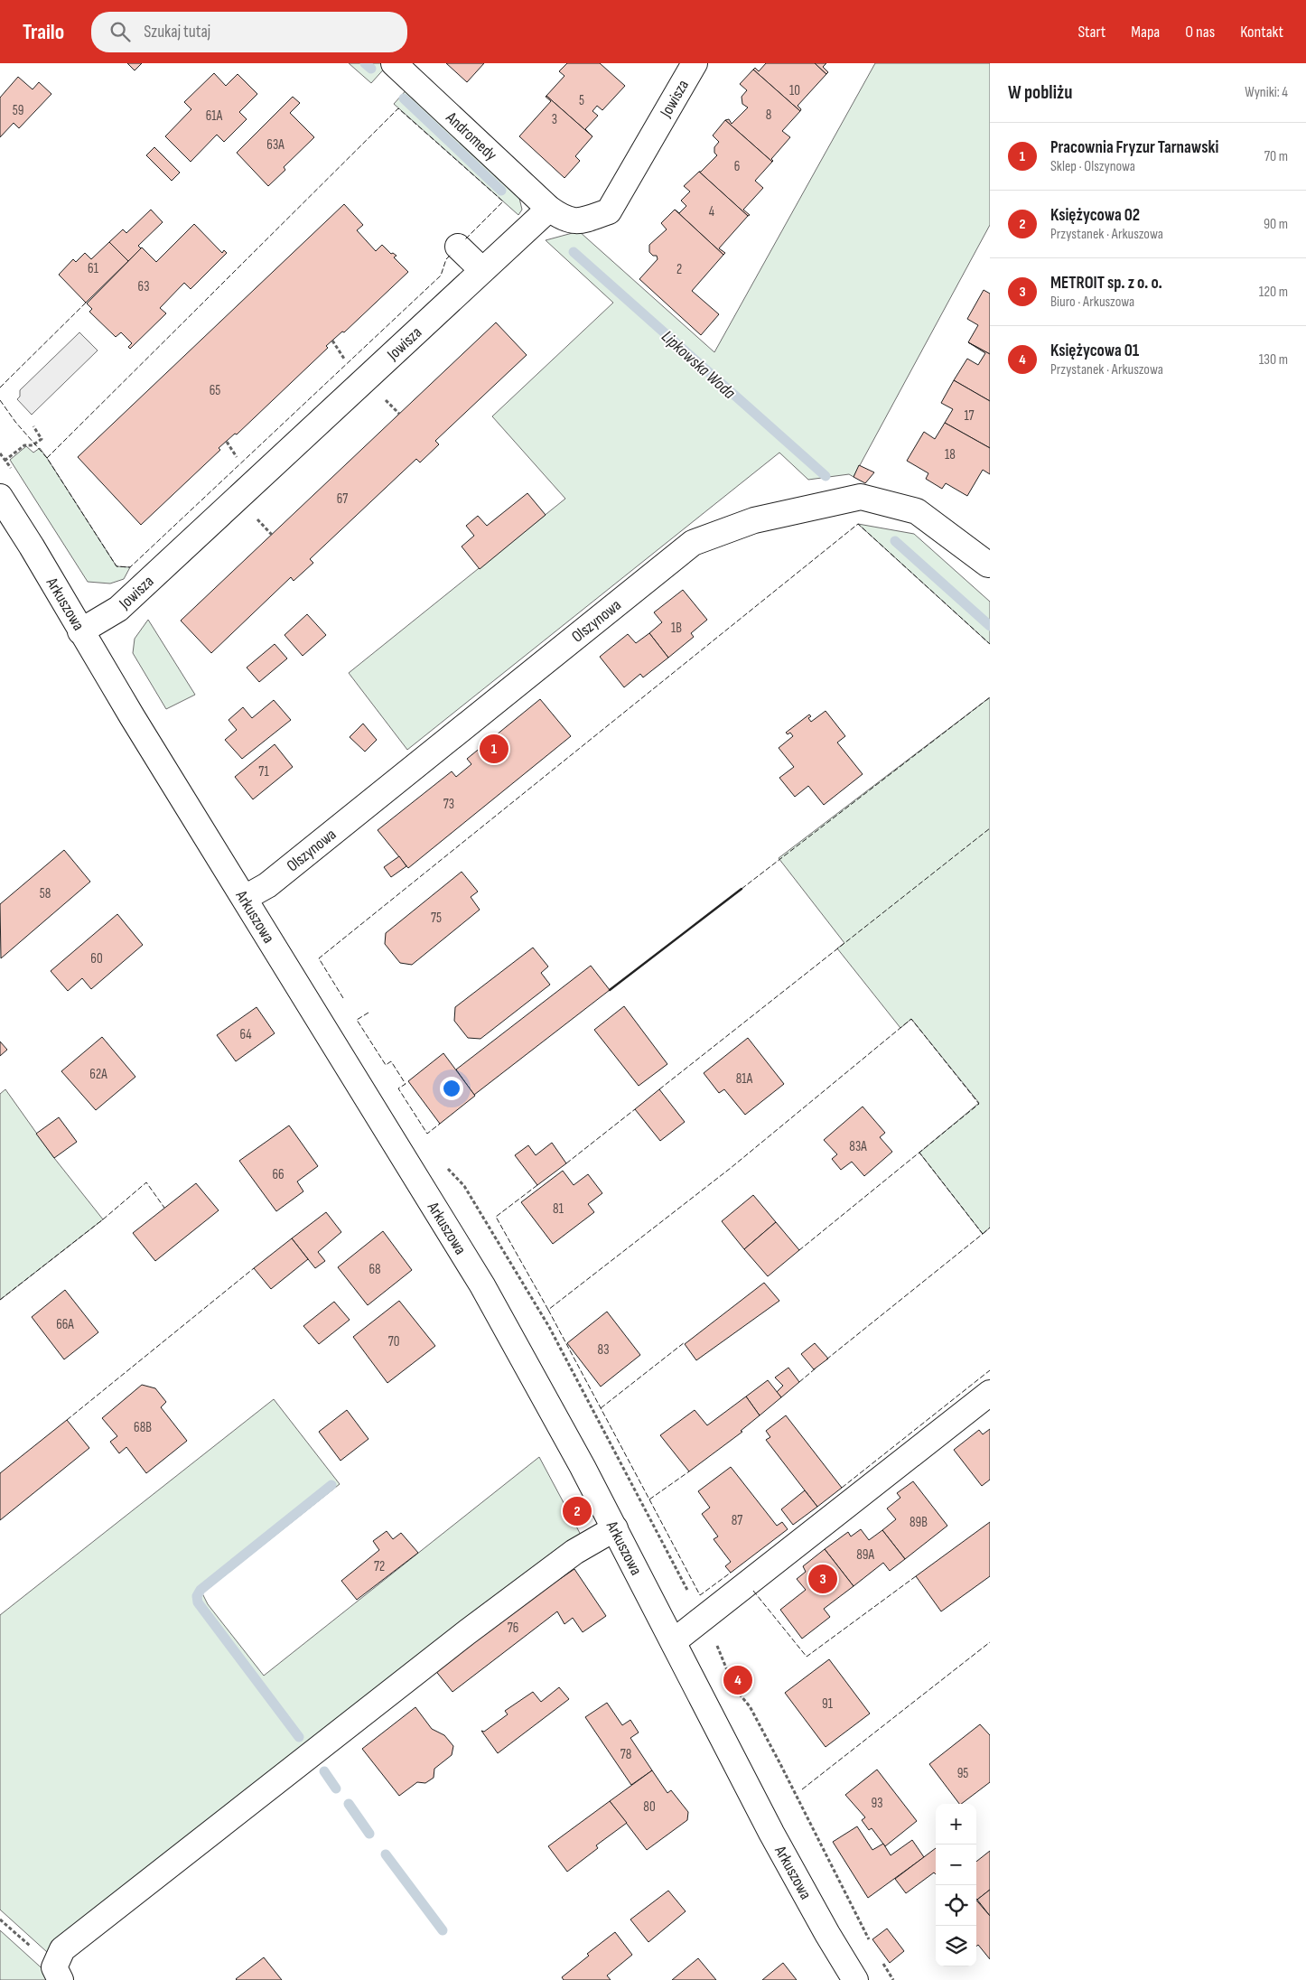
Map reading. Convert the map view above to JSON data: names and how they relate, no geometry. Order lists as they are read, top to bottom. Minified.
{"streets":{"street":["Jowisza","Andromedy","Arkuszowa","Olszynowa"]},"crossings":[["Jowisza","Andromedy"],["Jowisza","Arkuszowa"],["Arkuszowa","Olszynowa"]],"water":["Lipkowska Woda"],"house_numbers":["10","5","59","8","61A","3","63A","6","4","61","2","63","65","17","18","67","1B","71","73","58","75","60","64","62A","81A","83A","66","81","68","66A","70","83","68B","87","89B","89A","72","76","91","78","95","93","80"],"page":{"header":"Trailo","search":"Szukaj tutaj","nav":["Start","Mapa","O nas","Kontakt"],"heading":["W pobliżu","Wyniki: 4"],"list":[{"mark":"1","name":"Pracownia Fryzur Tarnawski","note":"Sklep · Olszynowa","value":"70 m"},{"mark":"2","name":"Księżycowa 02","note":"Przystanek · Arkuszowa","value":"90 m"},{"mark":"3","name":"METROIT sp. z o. o.","note":"Biuro · Arkuszowa","value":"120 m"},{"mark":"4","name":"Księżycowa 01","note":"Przystanek · Arkuszowa","value":"130 m"}],"pins":["1","2","3","4"],"map_buttons":["+","−"]}}
